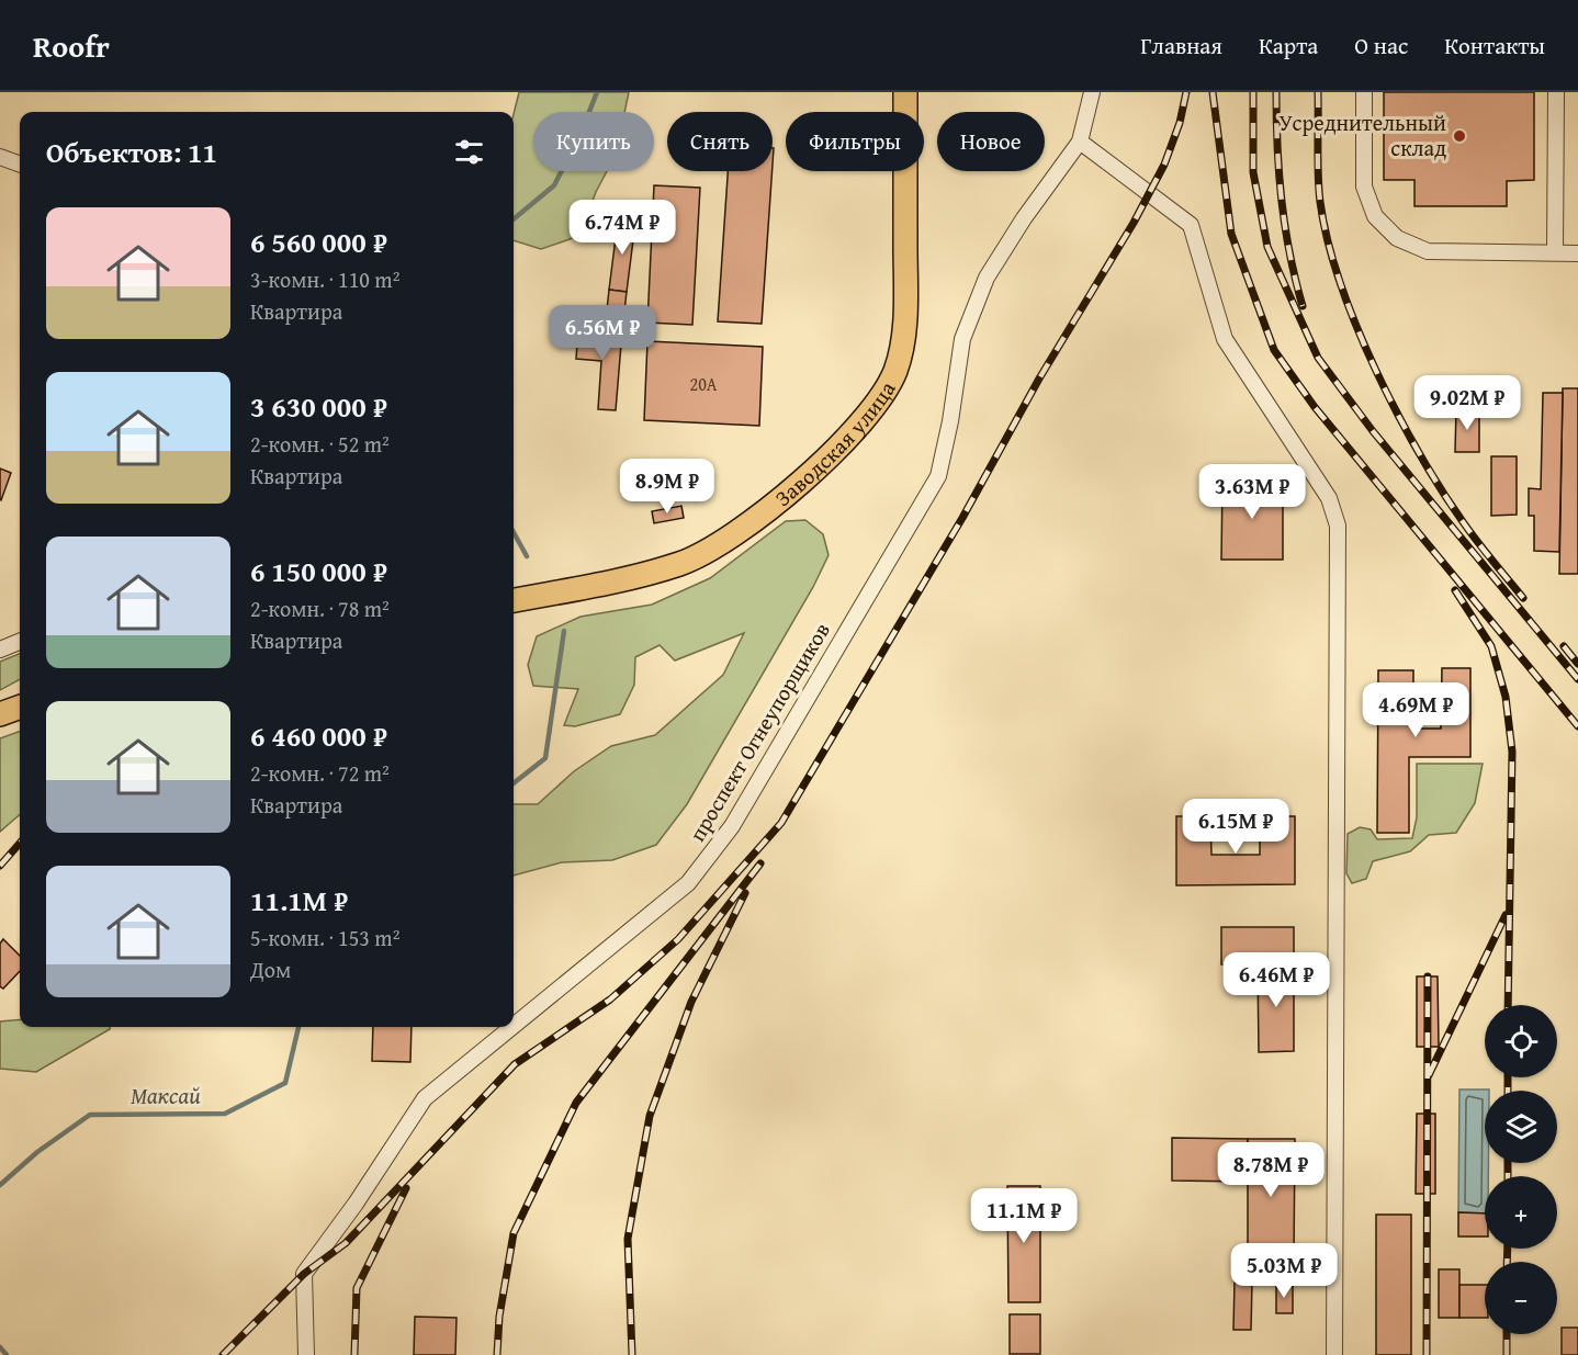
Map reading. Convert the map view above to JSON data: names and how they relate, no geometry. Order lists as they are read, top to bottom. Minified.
{"streets":{"main road":["Заводская улица"],"street":["проспект Огнеупорщиков"]},"water":["Максай"],"places":["Усреднительный склад"],"house_numbers":["20А"],"page":{"header":"Roofr","nav":["Главная","Карта","О нас","Контакты"],"chip":["Купить","Снять","Фильтры","Новое"],"heading":"Объектов: 11","list":[{"name":"6 560 000 ₽","note":"3-комн. · 110 m² · Квартира"},{"name":"3 630 000 ₽","note":"2-комн. · 52 m² · Квартира"},{"name":"6 150 000 ₽","note":"2-комн. · 78 m² · Квартира"},{"name":"6 460 000 ₽","note":"2-комн. · 72 m² · Квартира"},{"name":"11.1M ₽","note":"5-комн. · 153 m² · Дом"}],"price":["6.74M ₽","6.56M ₽","9.02M ₽","8.9M ₽","3.63M ₽","4.69M ₽","6.15M ₽","6.46M ₽","8.78M ₽","11.1M ₽","5.03M ₽"],"map_buttons":["+","−"]}}
